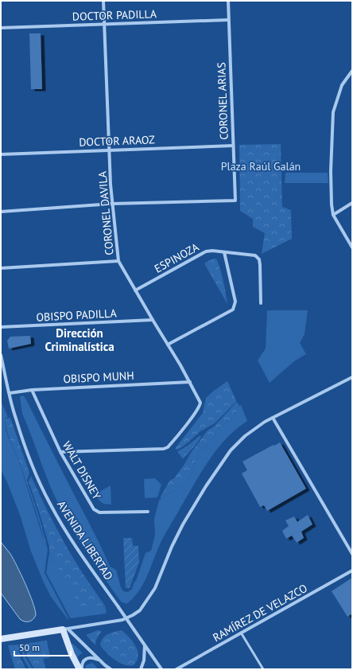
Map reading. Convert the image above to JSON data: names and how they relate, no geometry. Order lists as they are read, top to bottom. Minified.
{"streets":{"street":["DOCTOR PADILLA","CORONEL ARIAS","DOCTOR ARAOZ","CORONEL DAVILA","ESPINOZA","OBISPO PADILLA","OBISPO MUNH","WALT DISNEY","AVENIDA LIBERTAD","RAMÍREZ DE VELAZCO"]},"crossings":[["DOCTOR PADILLA","CORONEL ARIAS"],["DOCTOR PADILLA","CORONEL DAVILA"],["CORONEL ARIAS","DOCTOR ARAOZ"],["CORONEL ARIAS","CORONEL DAVILA"],["DOCTOR ARAOZ","CORONEL DAVILA"],["CORONEL DAVILA","ESPINOZA"],["CORONEL DAVILA","OBISPO PADILLA"],["CORONEL DAVILA","OBISPO MUNH"],["CORONEL DAVILA","WALT DISNEY"],["OBISPO MUNH","WALT DISNEY"],["OBISPO MUNH","AVENIDA LIBERTAD"]],"districts":["Dirección Criminalística"],"parks":["Plaza Raúl Galán"],"scale_bar":"50 m"}
